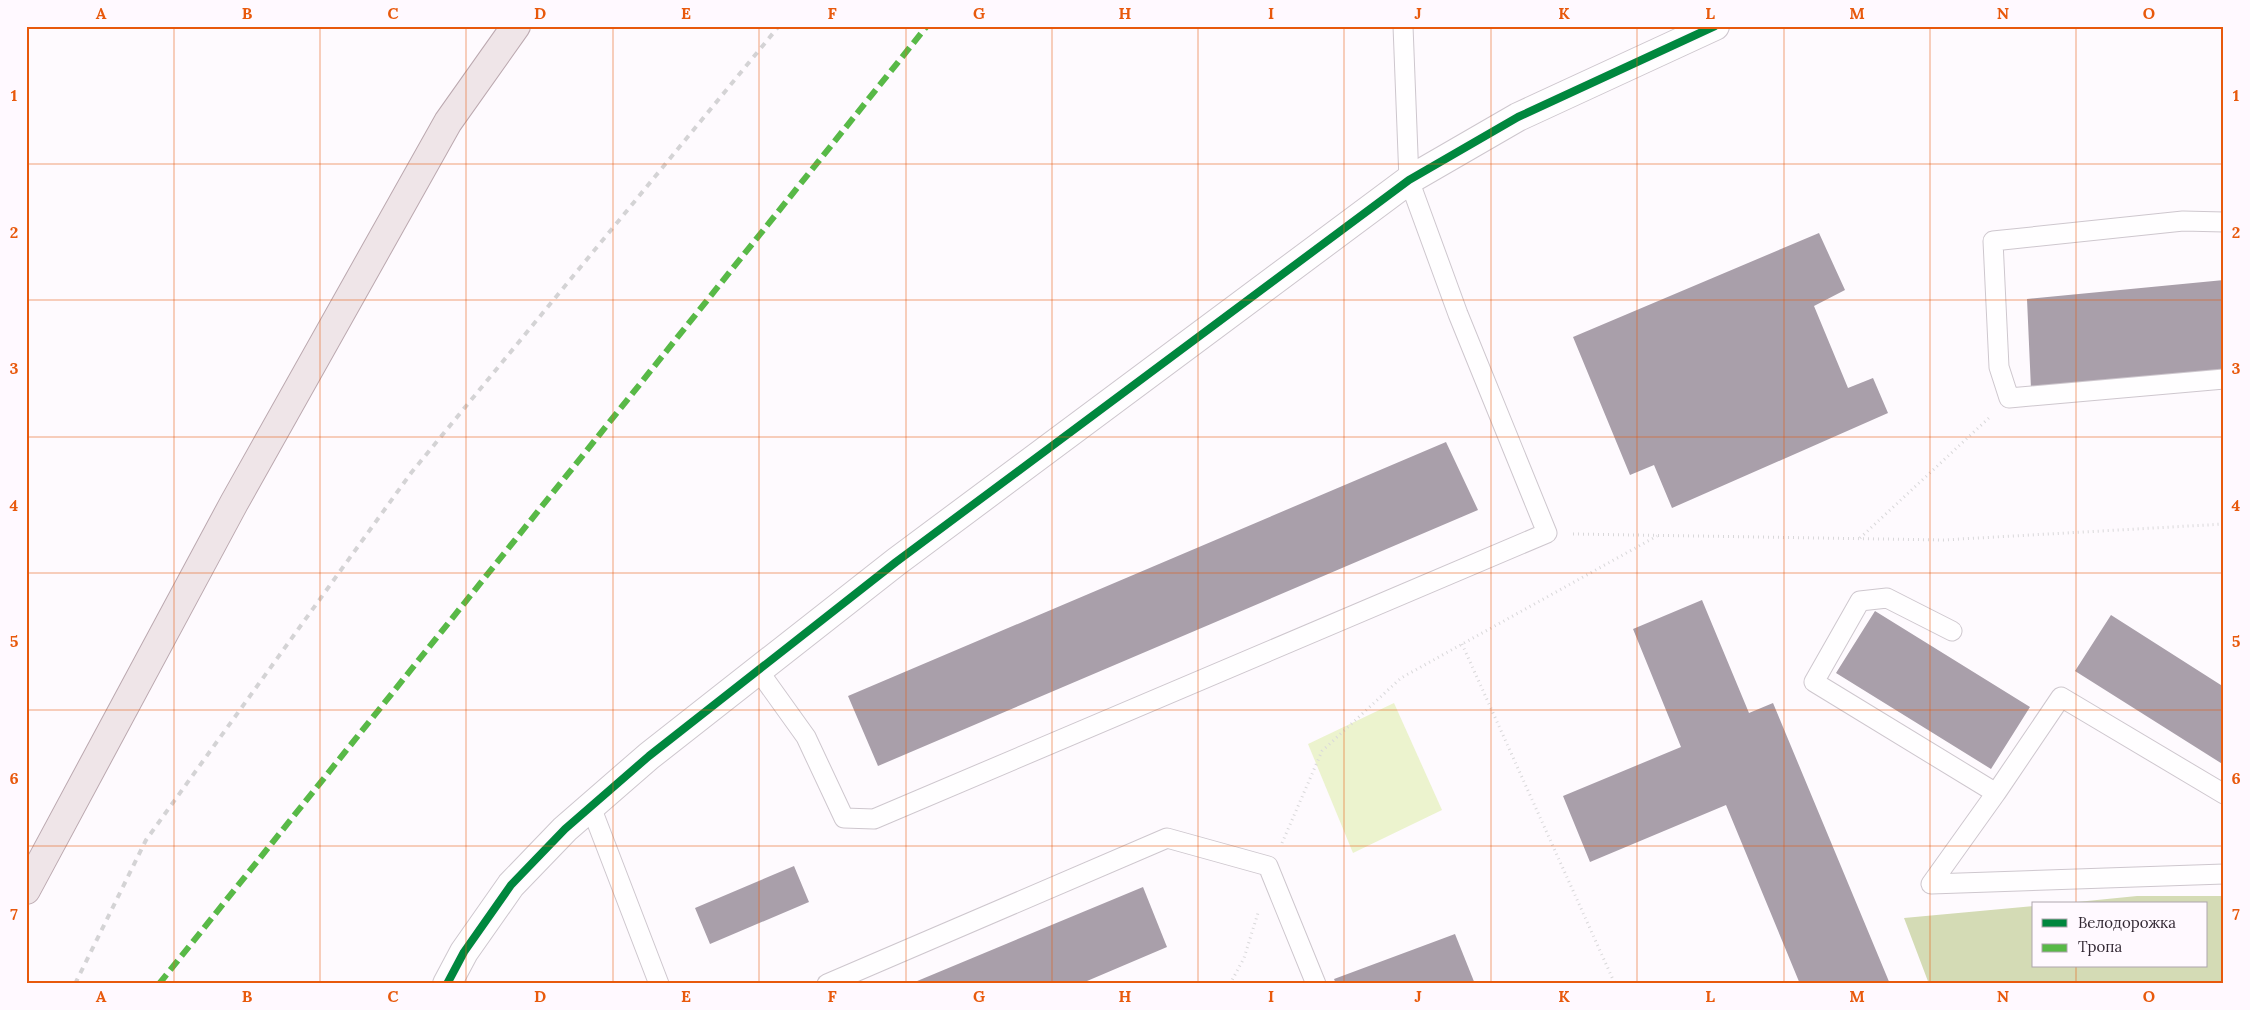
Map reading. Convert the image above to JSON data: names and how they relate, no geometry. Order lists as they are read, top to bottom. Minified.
{"legend":["Велодорожка","Тропа"],"grid":{"columns":["A","B","C","D","E","F","G","H","I","J","K","L","M","N","O"],"rows":["1","2","3","4","5","6","7"]}}
